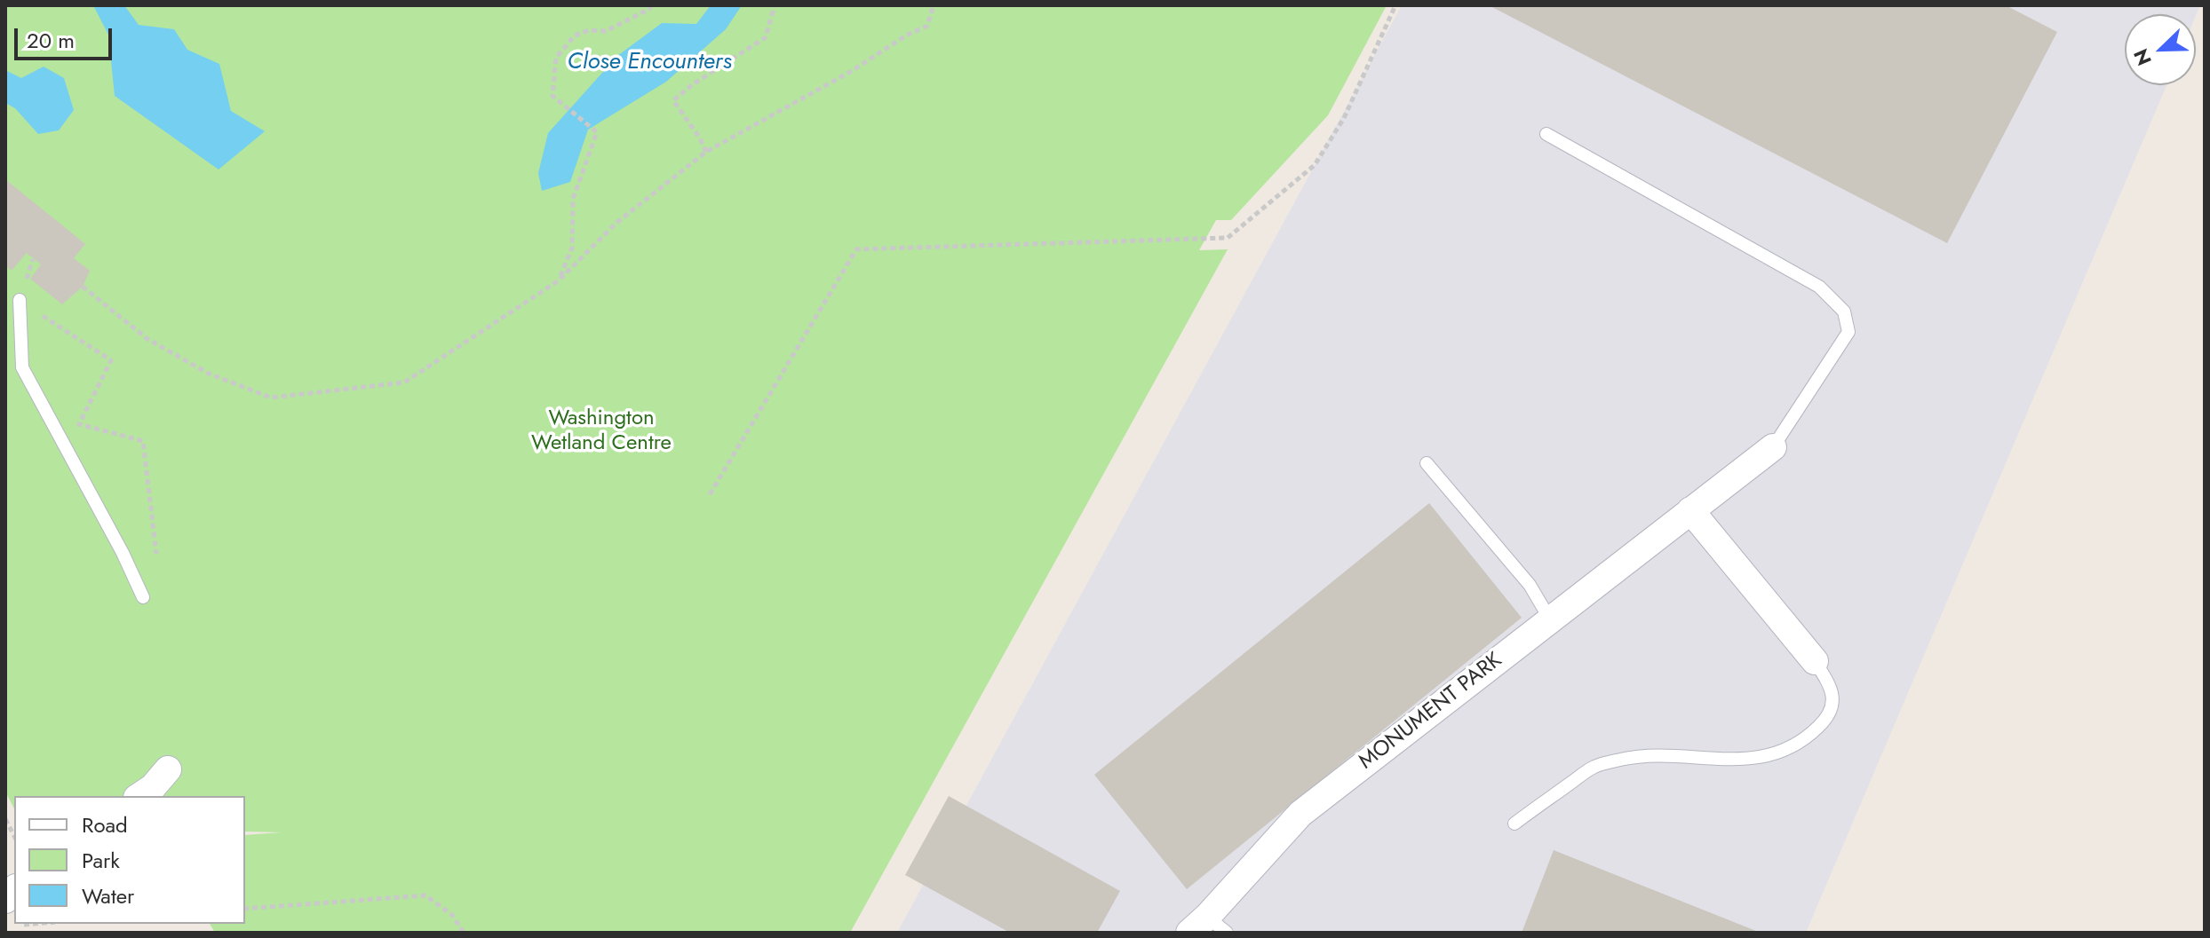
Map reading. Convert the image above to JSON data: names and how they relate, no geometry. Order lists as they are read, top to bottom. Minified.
{"streets":{"street":["MONUMENT PARK"]},"water":["Close Encounters"],"parks":["Washington Wetland Centre"],"legend":["Road","Park","Water"],"scale_bar":"20 m","north":"bottom left"}
